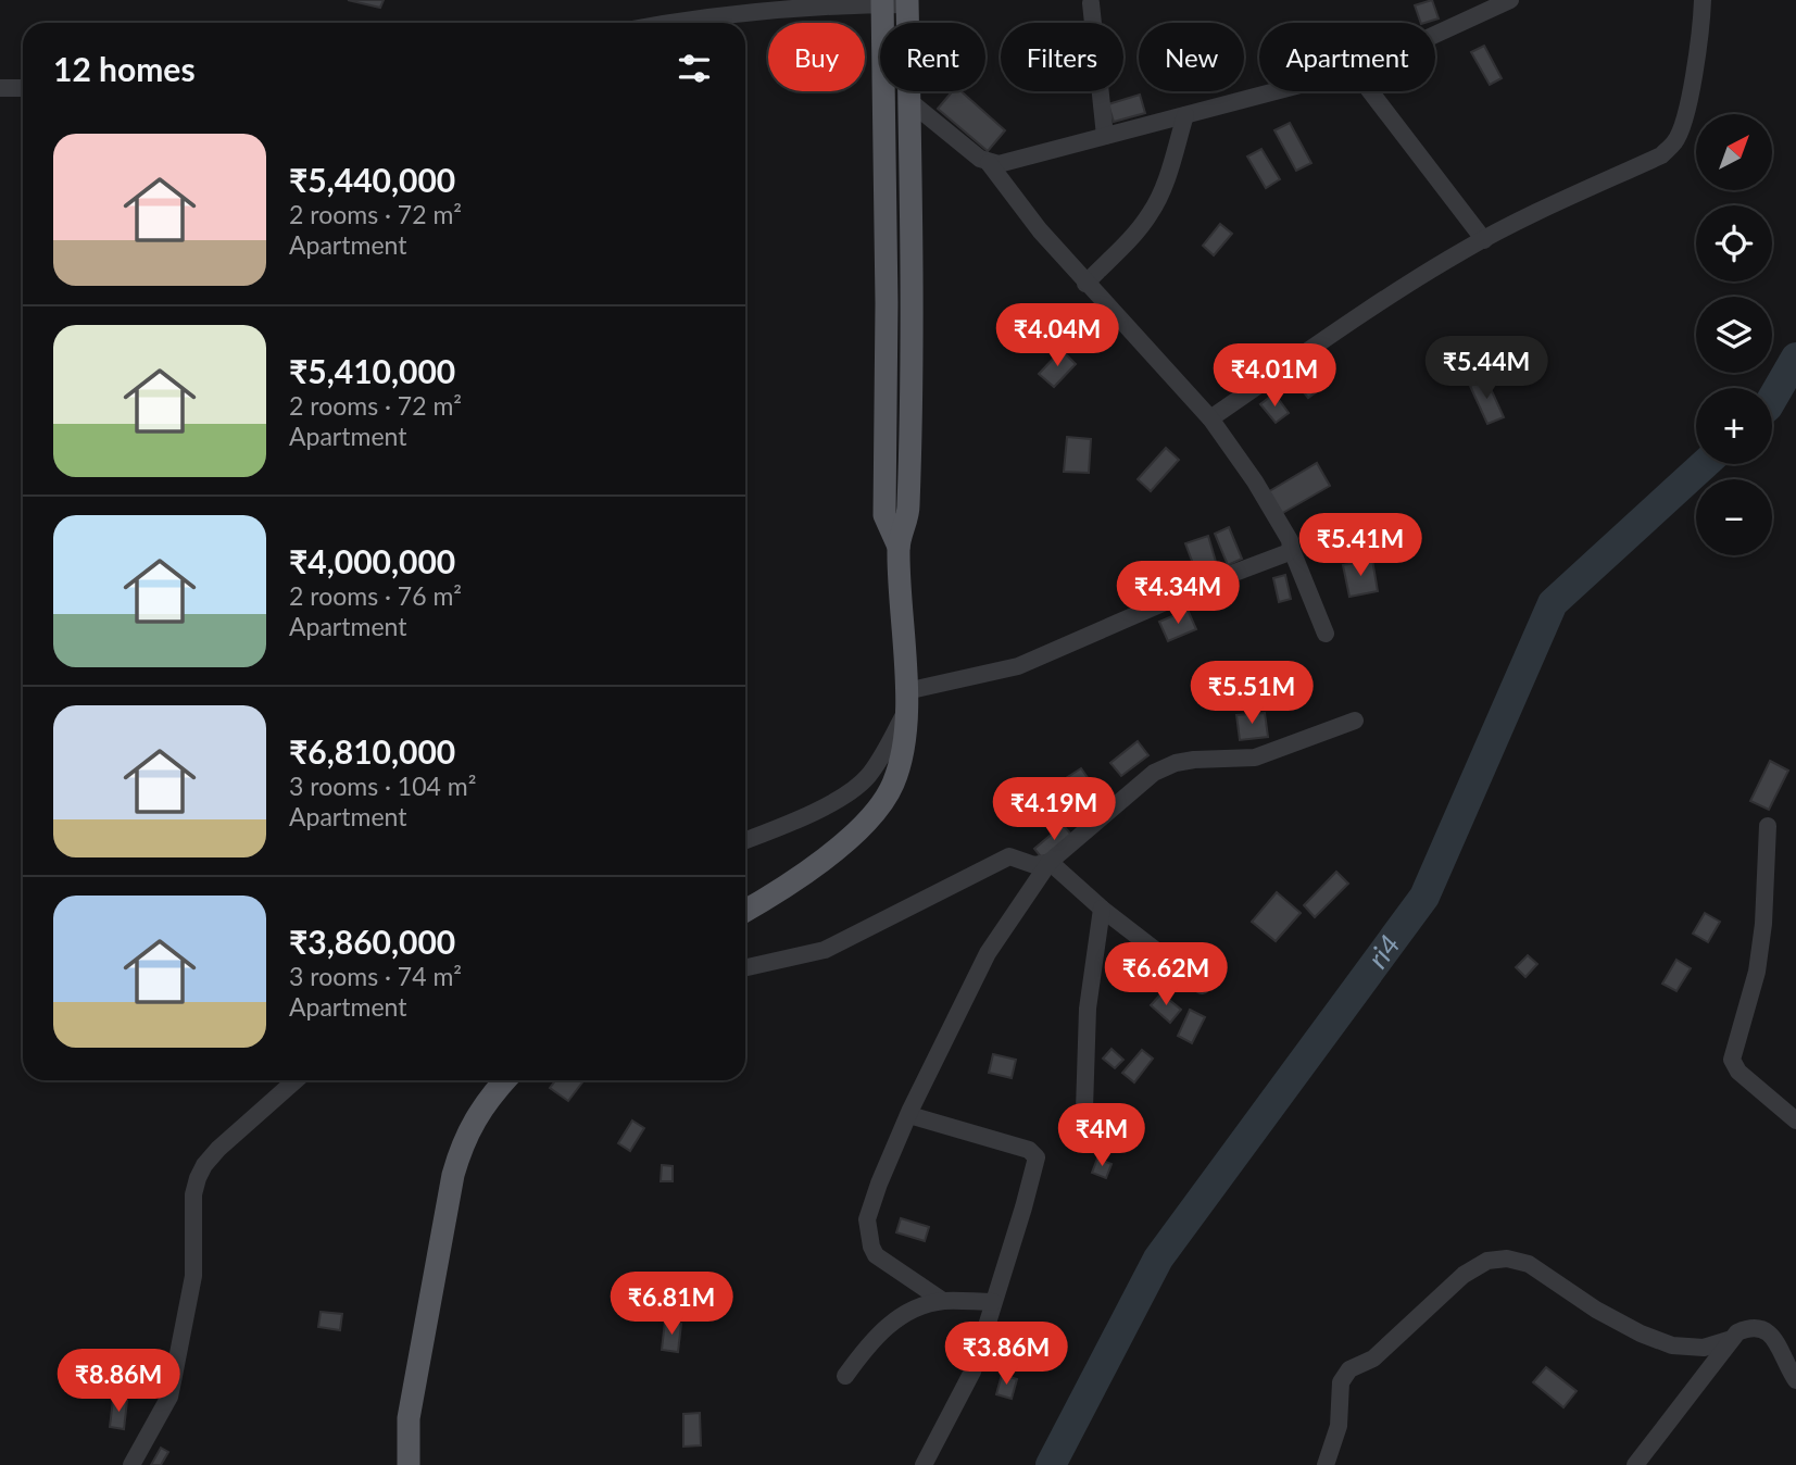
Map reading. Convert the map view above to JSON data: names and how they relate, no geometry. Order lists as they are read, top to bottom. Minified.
{"water":["ri4"],"north":"top right","page":{"chip":["Buy","Rent","Filters","New","Apartment"],"heading":"12 homes","map_buttons":["+","−"],"list":[{"name":"₹5,440,000","note":"2 rooms · 72 m² · Apartment"},{"name":"₹5,410,000","note":"2 rooms · 72 m² · Apartment"},{"name":"₹4,000,000","note":"2 rooms · 76 m² · Apartment"},{"name":"₹6,810,000","note":"3 rooms · 104 m² · Apartment"},{"name":"₹3,860,000","note":"3 rooms · 74 m² · Apartment"}],"price":["₹4.04M","₹5.44M","₹4.01M","₹5.41M","₹4.34M","₹5.51M","₹4.19M","₹6.62M","₹4M","₹6.81M","₹3.86M","₹8.86M"]}}
